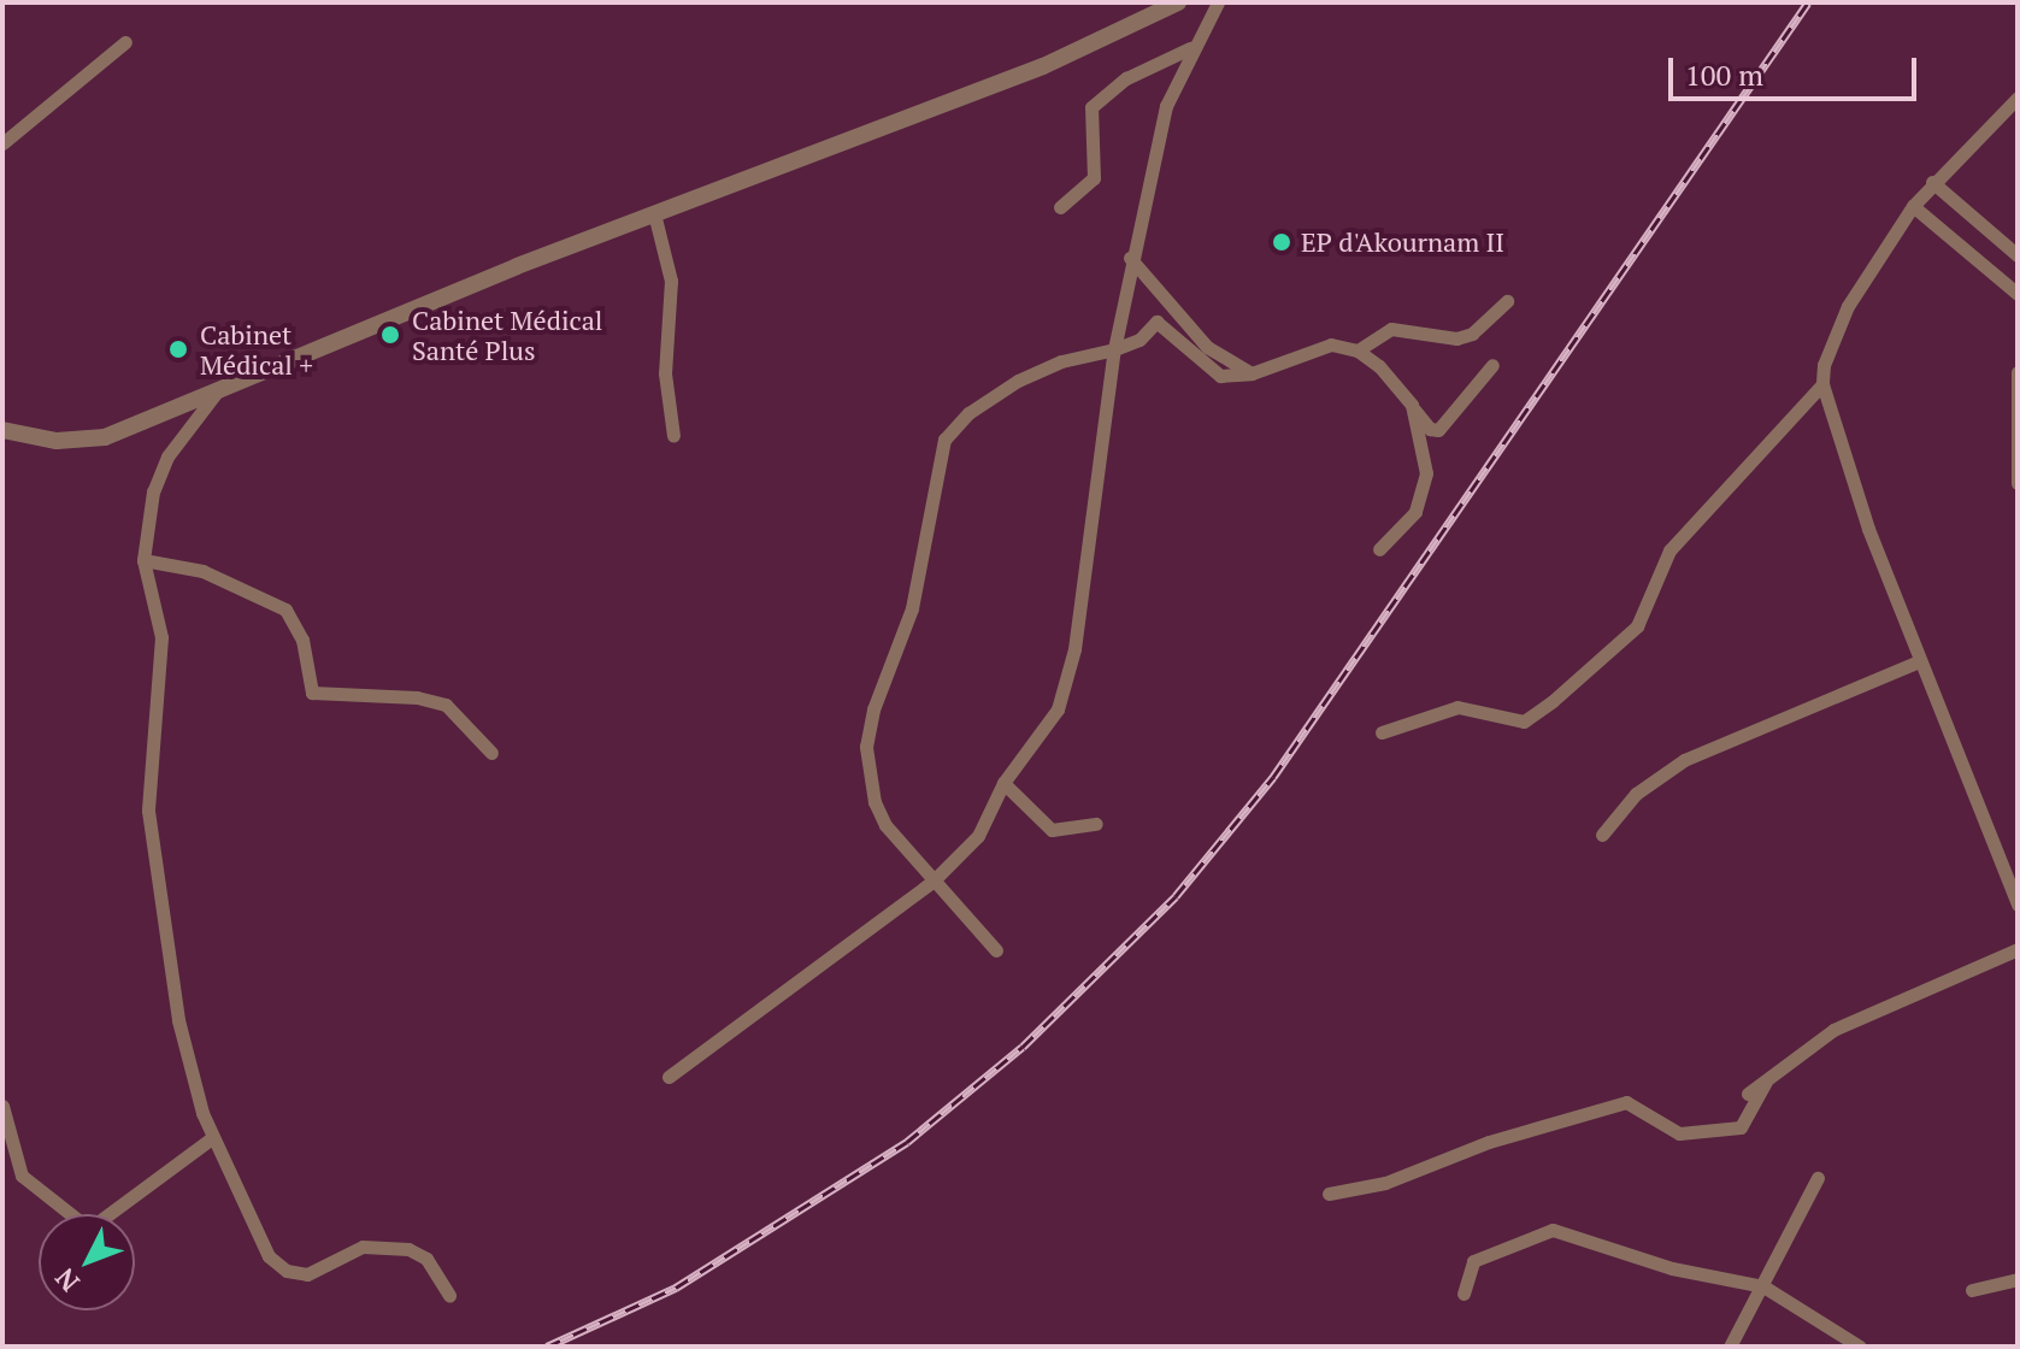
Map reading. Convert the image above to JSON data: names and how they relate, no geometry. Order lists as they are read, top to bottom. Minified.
{"places":["EP d'Akournam II","Cabinet Médical Santé Plus","Cabinet Médical +"],"scale_bar":"100 m","north":"bottom left"}
